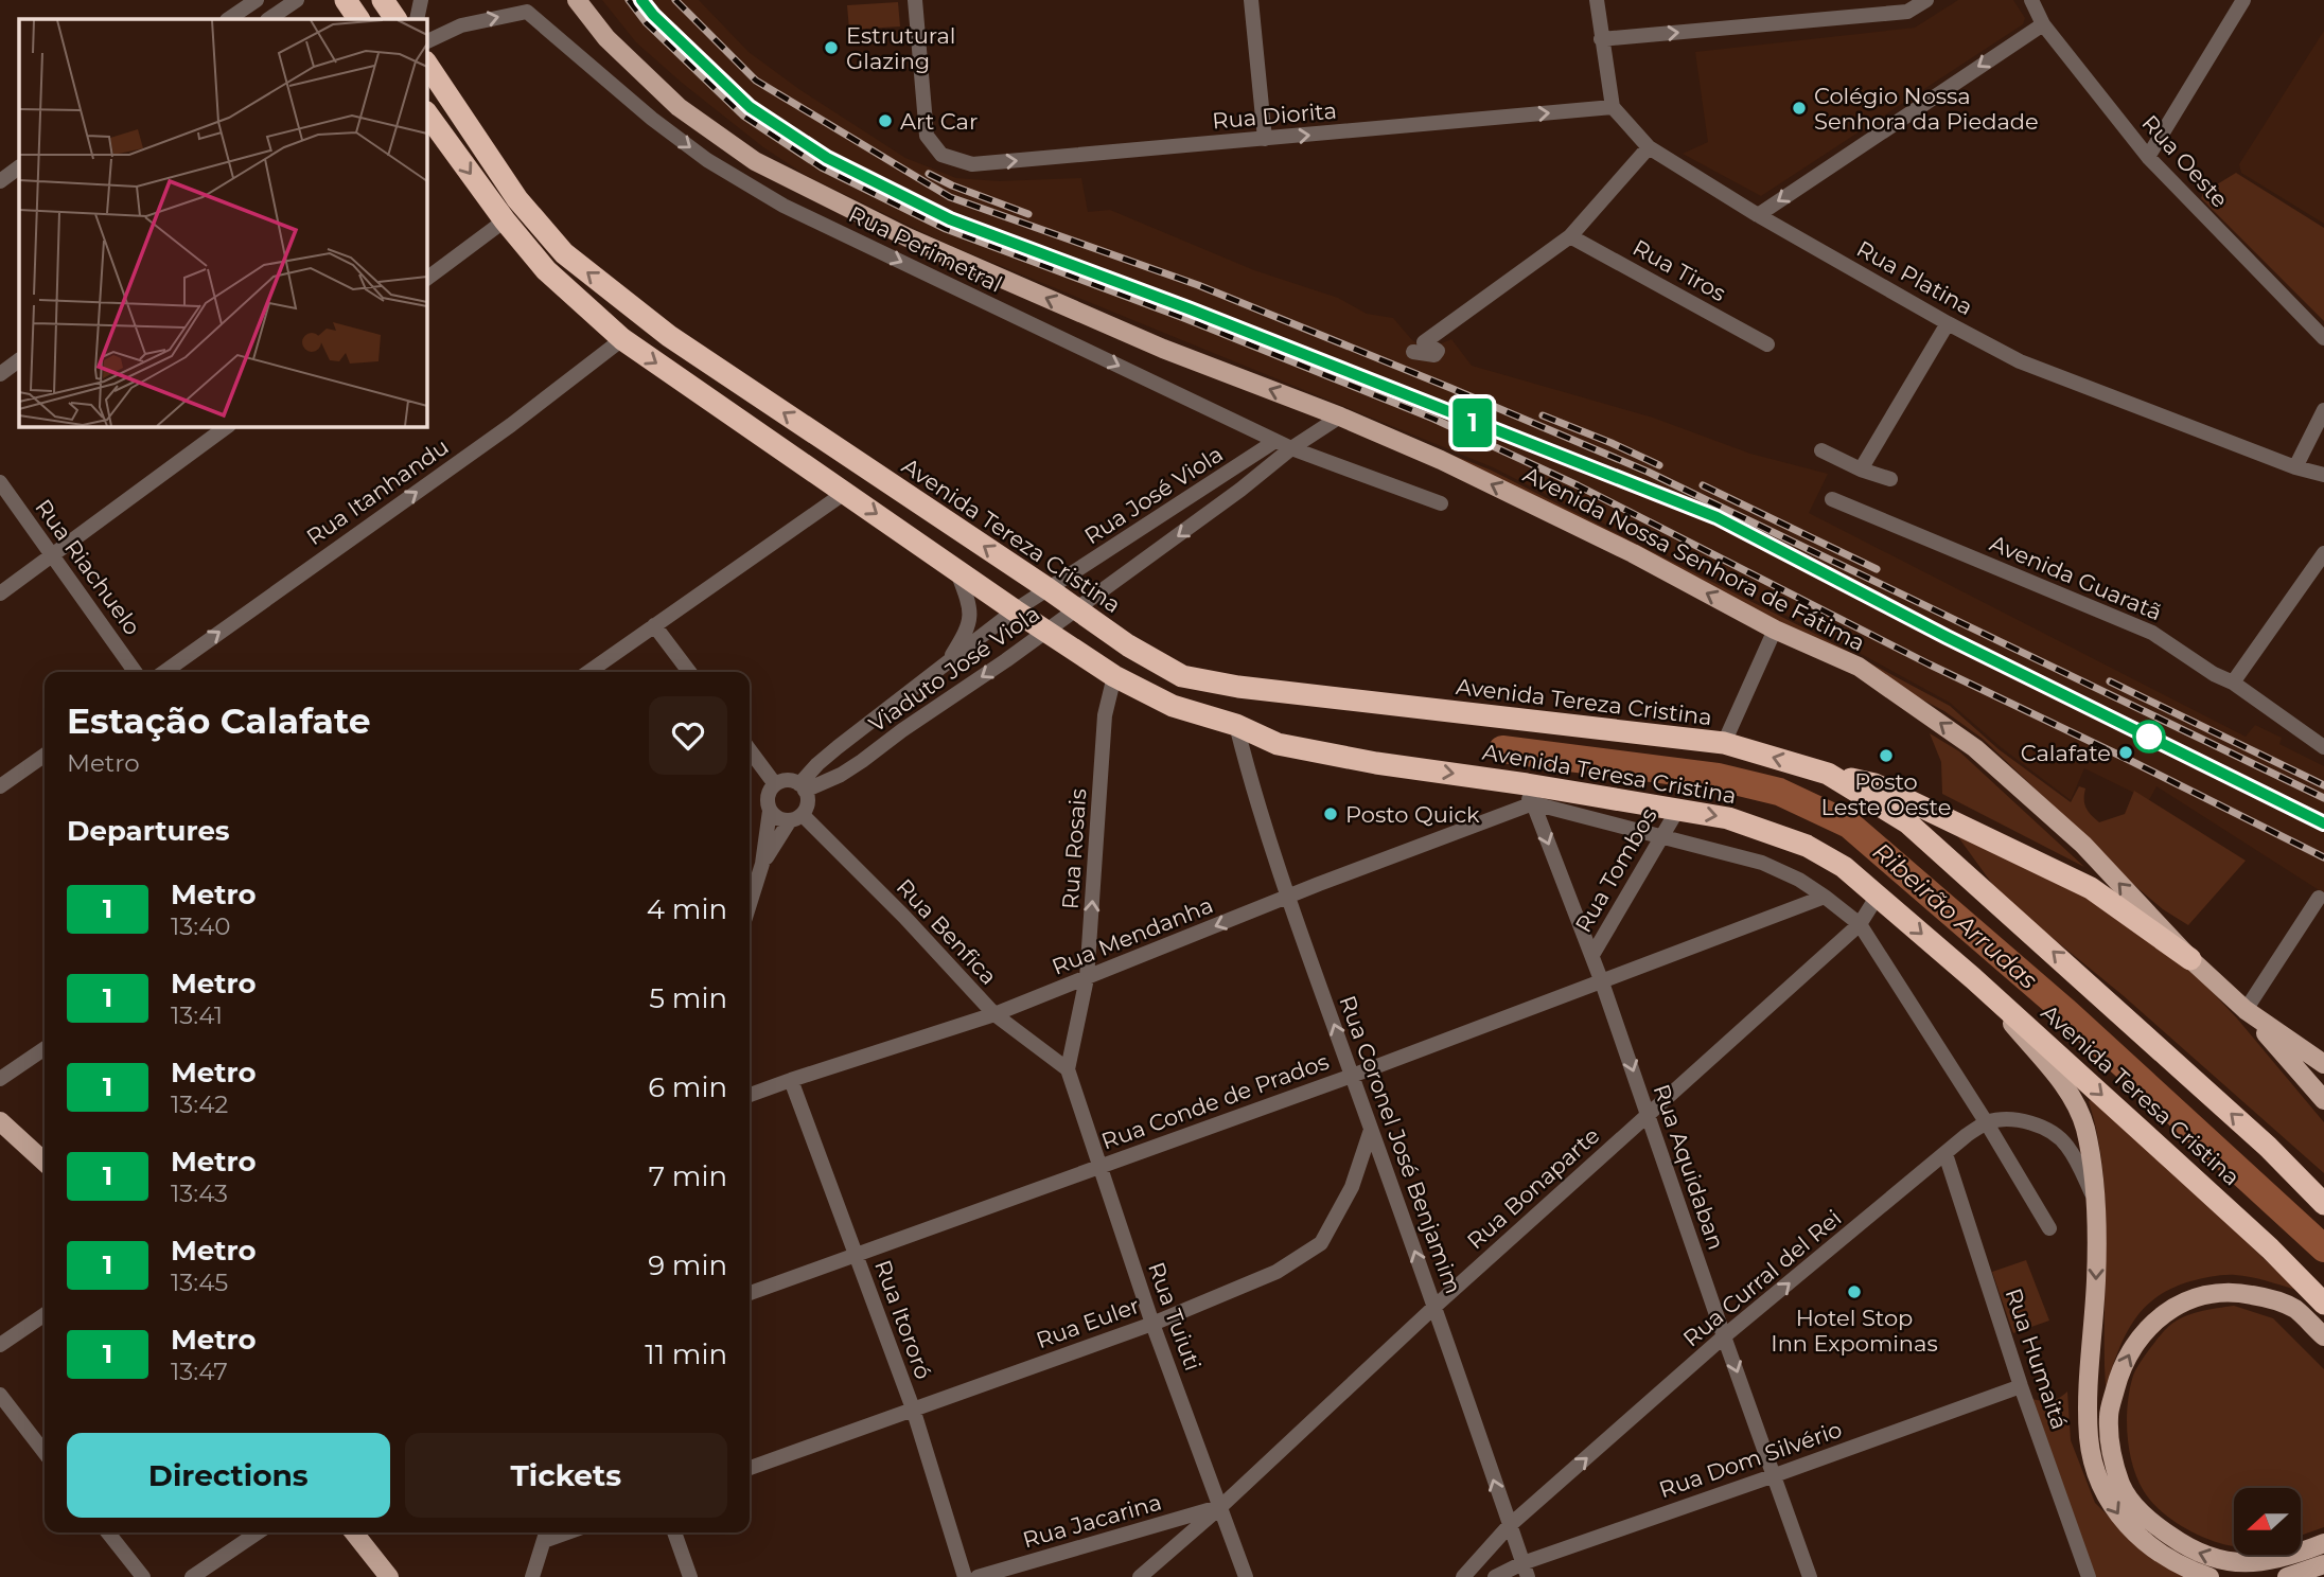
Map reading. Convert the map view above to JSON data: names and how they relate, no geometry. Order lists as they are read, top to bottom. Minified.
{"streets":{"highway":["Avenida Tereza Cristina","Avenida Teresa Cristina"],"main road":["Avenida Nossa Senhora de Fátima"],"street":["Rua Diorita","Rua Oeste","Rua Perimetral","Rua Tiros","Rua Platina","Rua Itanhandu","Rua José Viola","Rua Riachuelo","Avenida Guaratã","Viaduto José Viola","Rua Rosais","Rua Tombos","Rua Benfica","Rua Mendanha","Rua Conde de Prados","Rua Coronel José Benjamim","Rua Aquidaban","Rua Bonaparte","Rua Curral del Rei","Rua Tuiuti","Rua Itororó","Rua Euler","Rua Humaitá","Rua Dom Silvério","Rua Jacarina"]},"crossings":[["Rua Diorita","Rua Platina"],["Rua Perimetral","Rua José Viola"],["Rua Perimetral","Viaduto José Viola"],["Rua José Viola","Avenida Tereza Cristina"],["Rua José Viola","Viaduto José Viola"],["Rua José Viola","Rua Benfica"],["Avenida Tereza Cristina","Avenida Teresa Cristina"],["Avenida Nossa Senhora de Fátima","Viaduto José Viola"],["Viaduto José Viola","Rua Benfica"],["Avenida Teresa Cristina","Rua Tombos"],["Avenida Teresa Cristina","Rua Coronel José Benjamim"],["Avenida Teresa Cristina","Rua Aquidaban"],["Rua Rosais","Rua Benfica"],["Rua Rosais","Rua Mendanha"],["Rua Rosais","Rua Tuiuti"],["Rua Tombos","Rua Aquidaban"],["Rua Benfica","Rua Mendanha"],["Rua Benfica","Rua Tuiuti"],["Rua Mendanha","Rua Coronel José Benjamim"],["Rua Mendanha","Rua Aquidaban"],["Rua Mendanha","Rua Itororó"],["Rua Conde de Prados","Rua Coronel José Benjamim"],["Rua Conde de Prados","Rua Aquidaban"],["Rua Conde de Prados","Rua Tuiuti"],["Rua Conde de Prados","Rua Itororó"],["Rua Coronel José Benjamim","Rua Bonaparte"],["Rua Coronel José Benjamim","Rua Curral del Rei"],["Rua Coronel José Benjamim","Rua Euler"],["Rua Coronel José Benjamim","Rua Dom Silvério"],["Rua Aquidaban","Rua Bonaparte"],["Rua Aquidaban","Rua Curral del Rei"],["Rua Aquidaban","Rua Dom Silvério"],["Rua Bonaparte","Rua Tuiuti"],["Rua Bonaparte","Rua Jacarina"],["Rua Curral del Rei","Rua Humaitá"],["Rua Tuiuti","Rua Euler"],["Rua Tuiuti","Rua Jacarina"],["Rua Itororó","Rua Euler"],["Rua Humaitá","Rua Dom Silvério"]],"one_way":["Rua Diorita","Rua Perimetral","Rua Itanhandu","Avenida Nossa Senhora de Fátima","Viaduto José Viola","Rua Rosais","Rua Coronel José Benjamim","Rua Aquidaban","Rua Curral del Rei"],"water":["Ribeirão Arrudas"],"places":["Estrutural Glazing","Colégio Nossa Senhora da Piedade","Art Car","Calafate","Posto Leste Oeste","Posto Quick","Hotel Stop Inn Expominas"],"lines":["metro line 1"],"north":"left","page":{"on_map":"1","heading":[["Estação Calafate","Metro"],"Departures"],"list":[{"mark":"1","name":"Metro","note":"13:40","value":"4 min"},{"mark":"1","name":"Metro","note":"13:41","value":"5 min"},{"mark":"1","name":"Metro","note":"13:42","value":"6 min"},{"mark":"1","name":"Metro","note":"13:43","value":"7 min"},{"mark":"1","name":"Metro","note":"13:45","value":"9 min"},{"mark":"1","name":"Metro","note":"13:47","value":"11 min"}],"buttons":["Directions","Tickets"]}}
